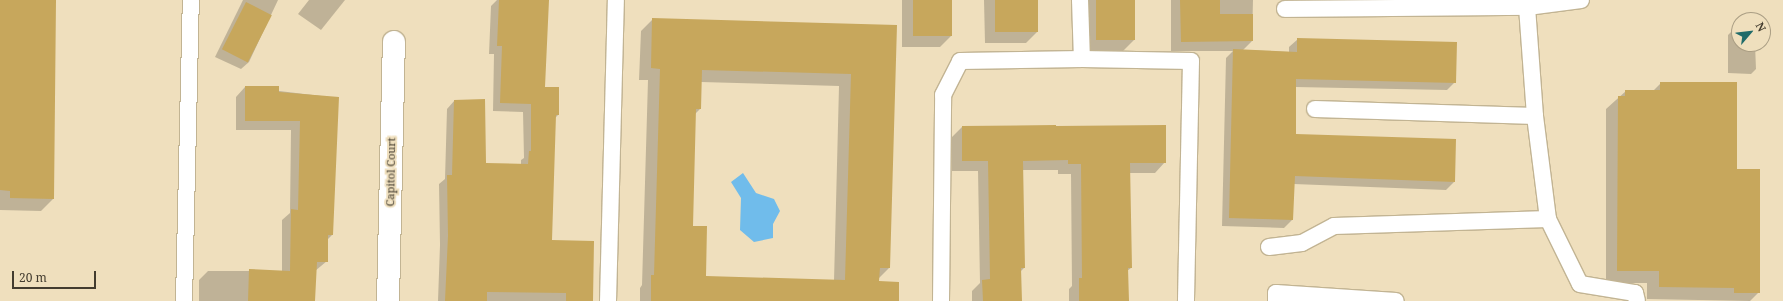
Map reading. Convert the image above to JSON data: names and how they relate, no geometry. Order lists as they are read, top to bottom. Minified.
{"streets":{"street":["Capitol Court"]},"scale_bar":"20 m","north":"top right"}
